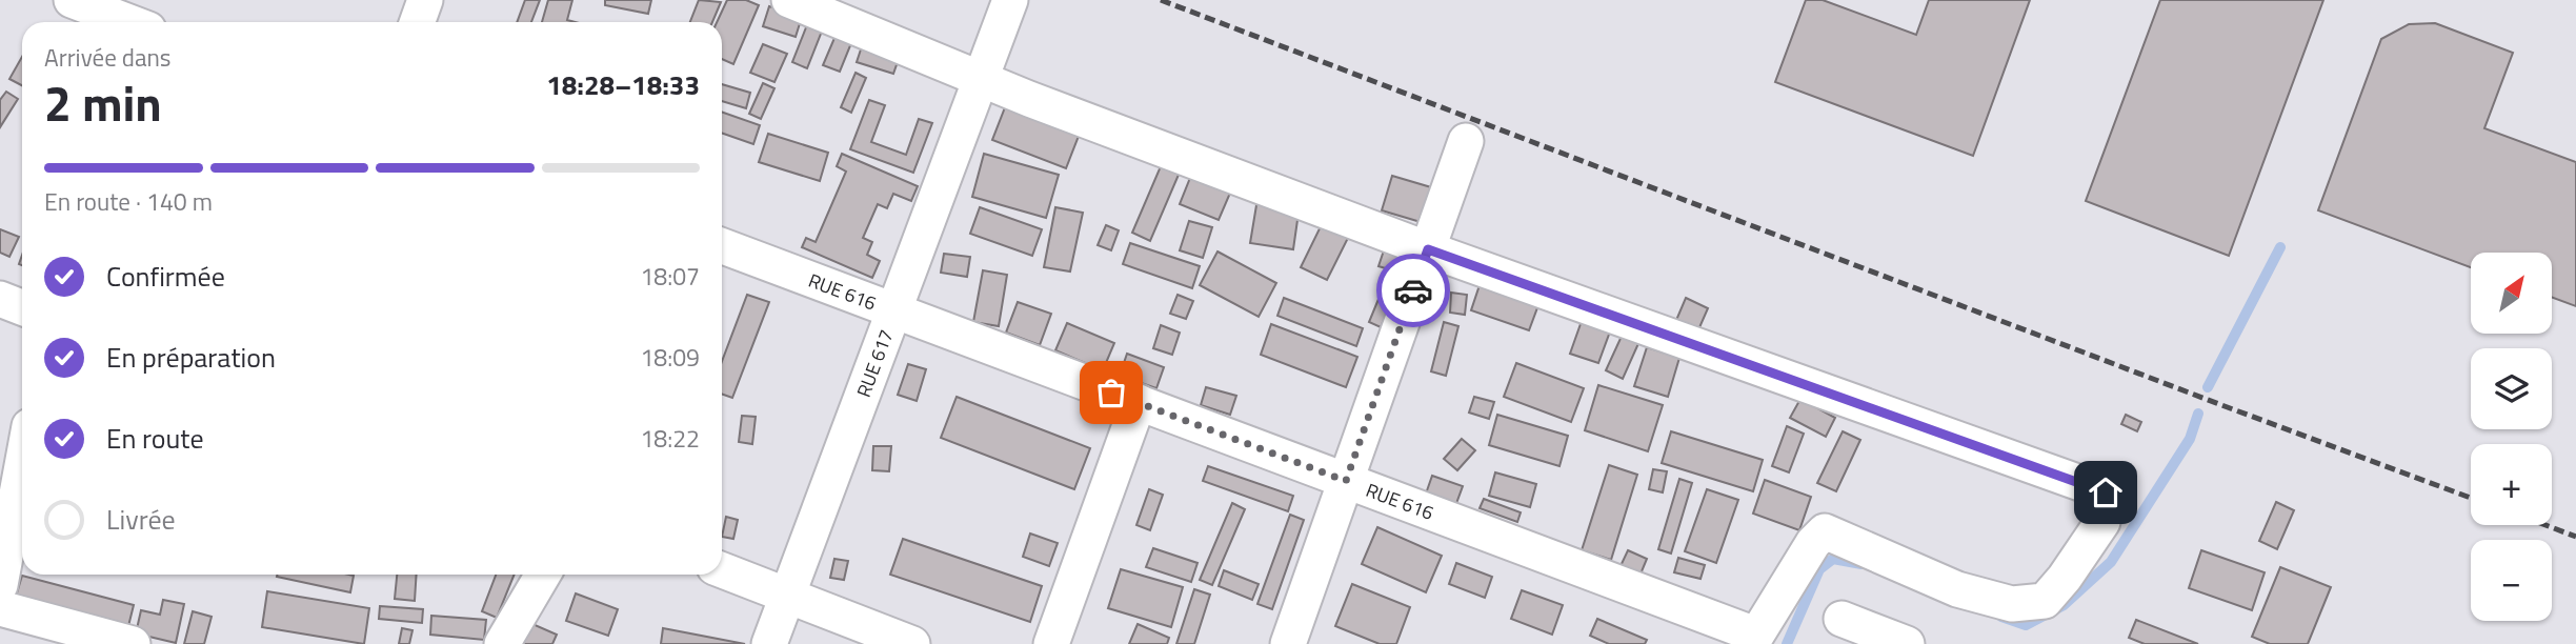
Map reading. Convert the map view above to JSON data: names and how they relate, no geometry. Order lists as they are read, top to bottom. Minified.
{"streets":{"street":["RUE 616","RUE 617"]},"crossings":[["RUE 616","RUE 617"]],"north":"top right","page":{"heading":["2 min","Arrivée dans","18:28–18:33"],"bar":"En route · 140 m","list":[["Confirmée","18:07"],["En préparation","18:09"],["En route","18:22"],"Livrée"],"map_buttons":["+","−"]}}
